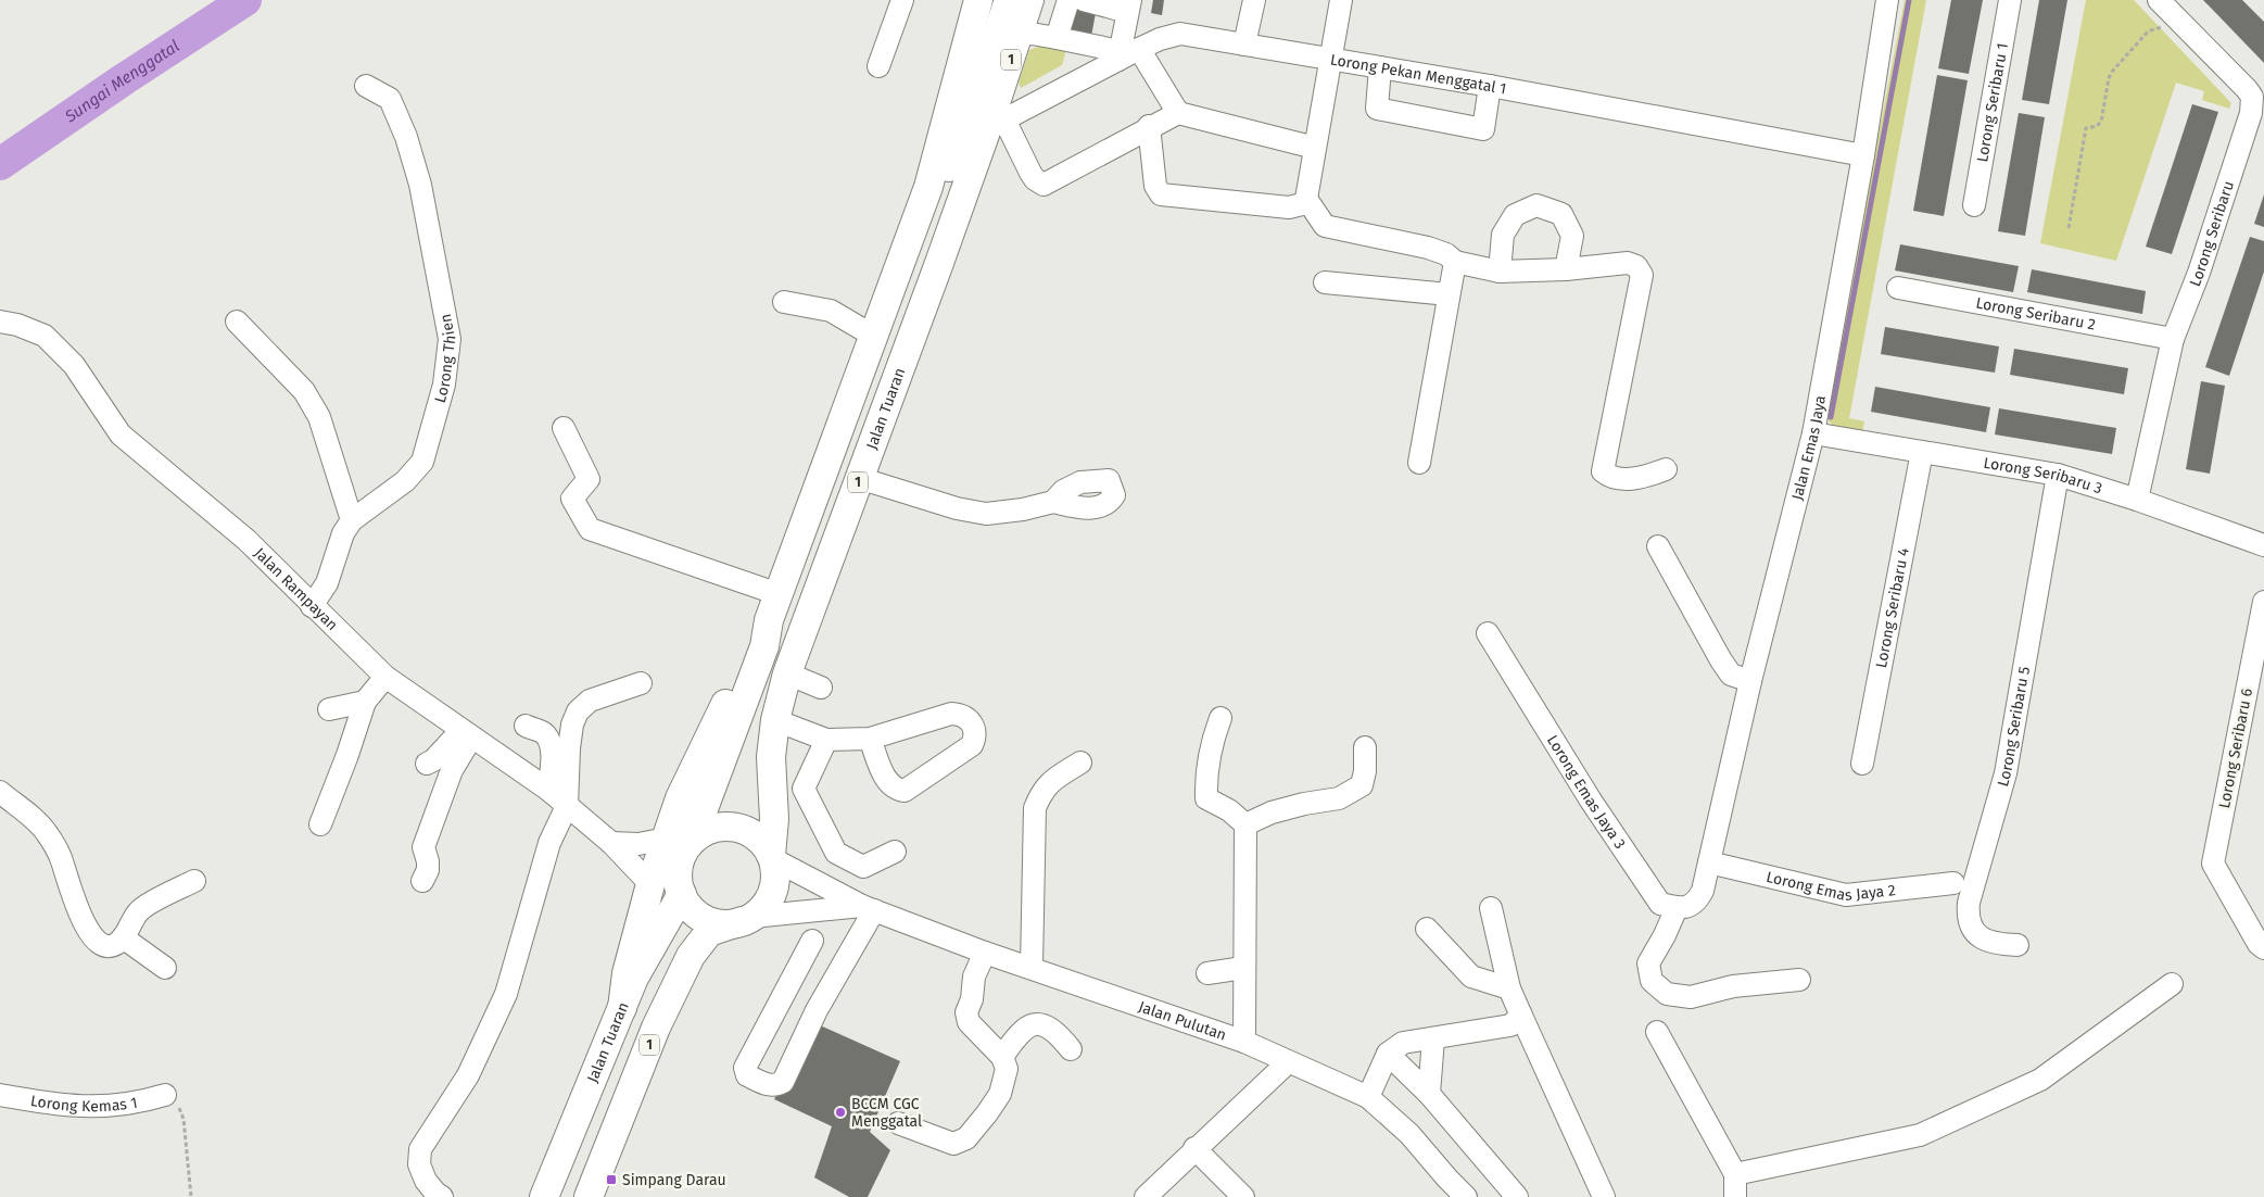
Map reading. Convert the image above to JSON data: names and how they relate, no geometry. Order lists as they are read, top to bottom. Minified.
{"streets":{"main road":["1","Jalan Tuaran"],"street":["Lorong Pekan Menggatal 1","Lorong Seribaru 1","Lorong Seribaru","Lorong Seribaru 2","Lorong Thien","Jalan Emas Jaya","Lorong Seribaru 3","Jalan Rampayan","Lorong Seribaru 4","Lorong Seribaru 5","Lorong Seribaru 6","Lorong Emas Jaya 3","Lorong Emas Jaya 2","Jalan Pulutan","Lorong Kemas 1"]},"crossings":[["1","Jalan Tuaran"],["1","Jalan Pulutan"],["Lorong Pekan Menggatal 1","Jalan Tuaran"],["Lorong Pekan Menggatal 1","Jalan Emas Jaya"],["Lorong Seribaru","Lorong Seribaru 2"],["Lorong Seribaru","Lorong Seribaru 3"],["Lorong Thien","Jalan Rampayan"],["Jalan Tuaran","Jalan Pulutan"],["Jalan Emas Jaya","Lorong Seribaru 3"],["Jalan Emas Jaya","Lorong Emas Jaya 3"],["Jalan Emas Jaya","Lorong Emas Jaya 2"],["Lorong Seribaru 3","Lorong Seribaru 4"],["Lorong Seribaru 3","Lorong Seribaru 5"]],"water":["Sungai Menggatal"],"places":{"other":["BCCM CGC Menggatal"],"transit":["Simpang Darau"]}}
